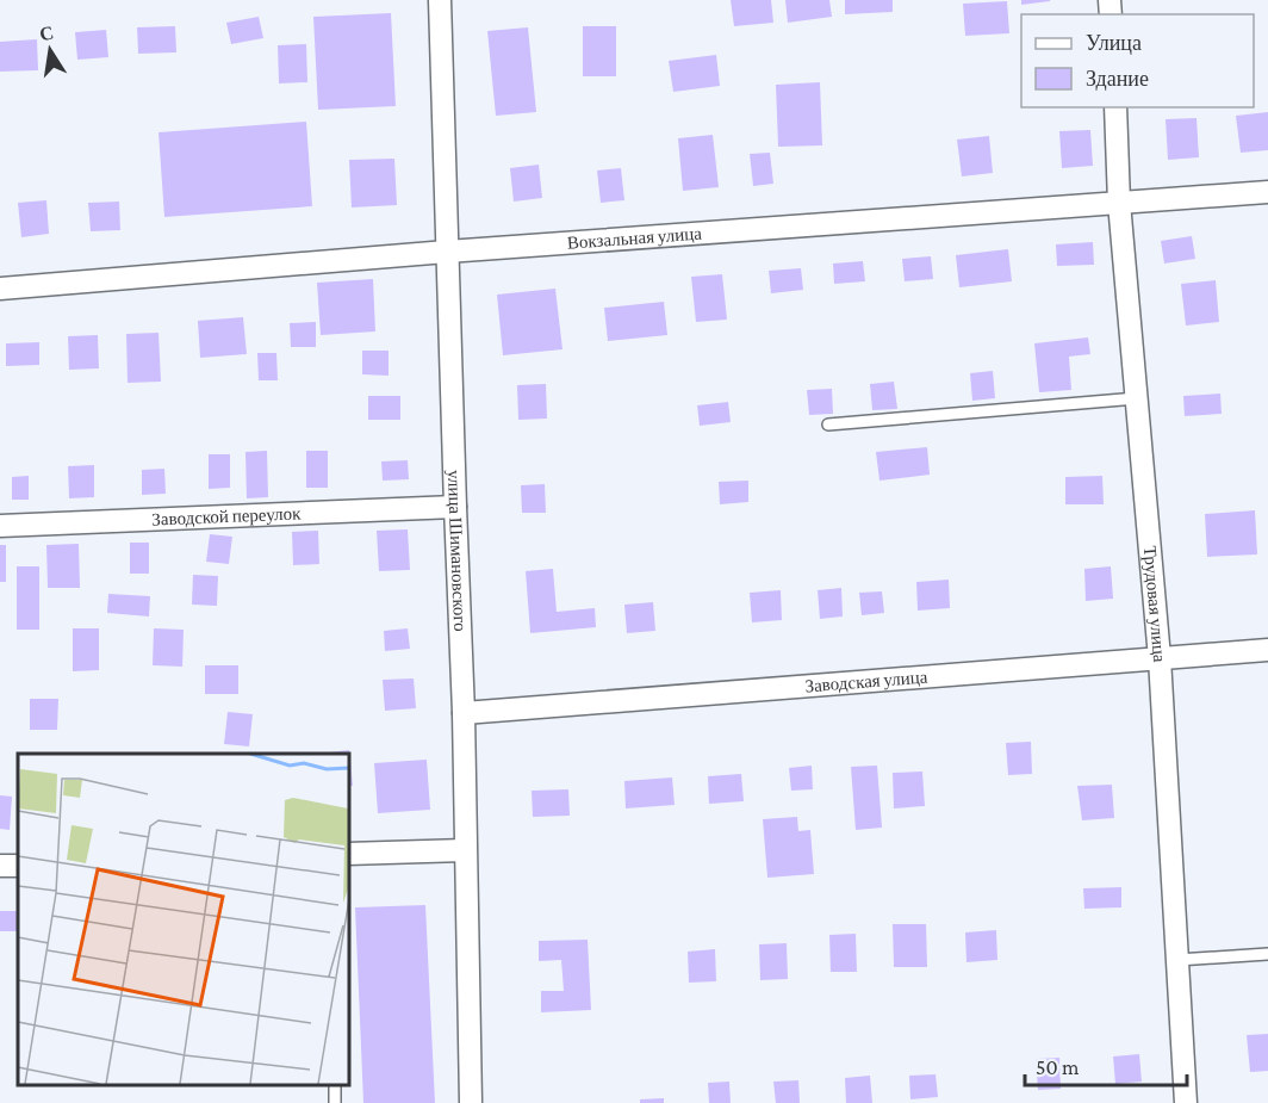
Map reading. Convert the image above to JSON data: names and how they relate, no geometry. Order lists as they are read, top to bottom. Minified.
{"streets":{"street":["Вокзальная улица","Заводской переулок","улица Шимановского","Трудовая улица","Заводская улица"]},"crossings":[["Вокзальная улица","улица Шимановского"],["Вокзальная улица","Трудовая улица"],["Заводской переулок","улица Шимановского"],["улица Шимановского","Заводская улица"],["Трудовая улица","Заводская улица"]],"legend":["Улица","Здание"],"scale_bar":"50 m","north":"top"}
